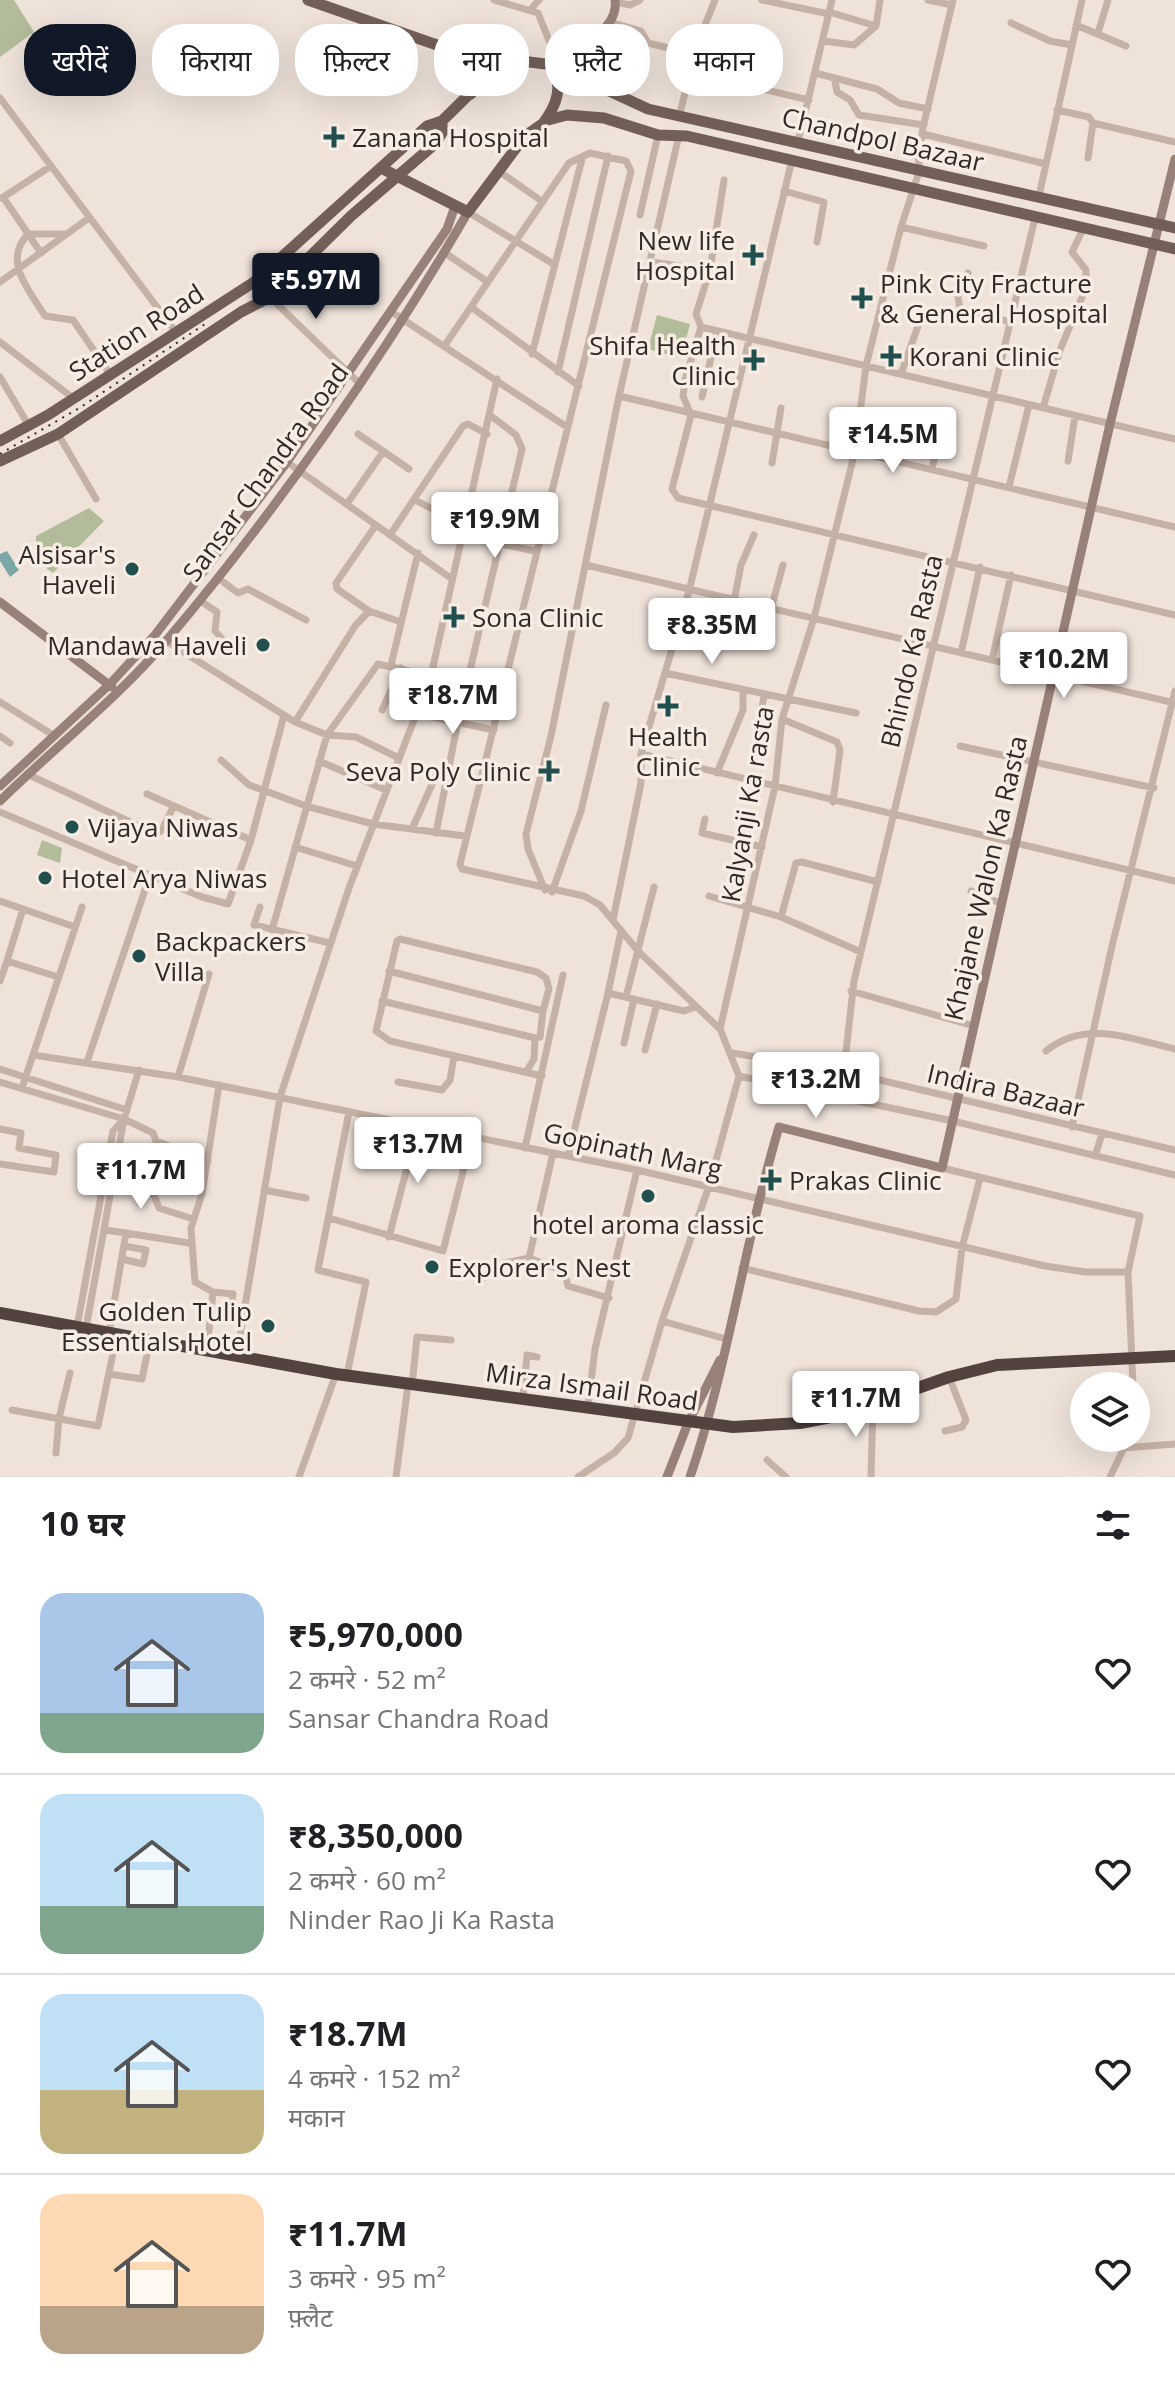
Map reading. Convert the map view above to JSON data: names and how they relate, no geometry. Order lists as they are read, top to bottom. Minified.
{"streets":{"highway":["Mirza Ismail Road"],"main road":["Chandpol Bazaar","Station Road","Sansar Chandra Road"],"street":["Bhindo Ka Rasta","Kalyanji Ka rasta","Khajane Walon Ka Rasta","Indira Bazaar","Gopinath Marg"]},"crossings":[["Chandpol Bazaar","Sansar Chandra Road"],["Chandpol Bazaar","Bhindo Ka Rasta"],["Chandpol Bazaar","Kalyanji Ka rasta"],["Chandpol Bazaar","Khajane Walon Ka Rasta"],["Bhindo Ka Rasta","Indira Bazaar"],["Khajane Walon Ka Rasta","Indira Bazaar"]],"places":{"health":["Zanana Hospital","New life Hospital","Pink City Fracture & General Hospital","Korani Clinic","Shifa Health Clinic","Sona Clinic","Health Clinic","Seva Poly Clinic","Prakas Clinic"],"other":["Alsisar's Haveli","Mandawa Haveli","Vijaya Niwas","Hotel Arya Niwas","Backpackers Villa","hotel aroma classic","Explorer's Nest","Golden Tulip Essentials Hotel"]},"page":{"chip":["खरीदें","किराया","फ़िल्टर","नया","फ़्लैट","मकान"],"price":["₹5.97M","₹14.5M","₹19.9M","₹8.35M","₹10.2M","₹18.7M","₹13.2M","₹13.7M","₹11.7M","₹11.7M"],"heading":"10 घर","list":[{"name":"₹5,970,000","note":"2 कमरे · 52 m² · Sansar Chandra Road"},{"name":"₹8,350,000","note":"2 कमरे · 60 m² · Ninder Rao Ji Ka Rasta"},{"name":"₹18.7M","note":"4 कमरे · 152 m² · मकान"},{"name":"₹11.7M","note":"3 कमरे · 95 m² · फ़्लैट"}]}}
